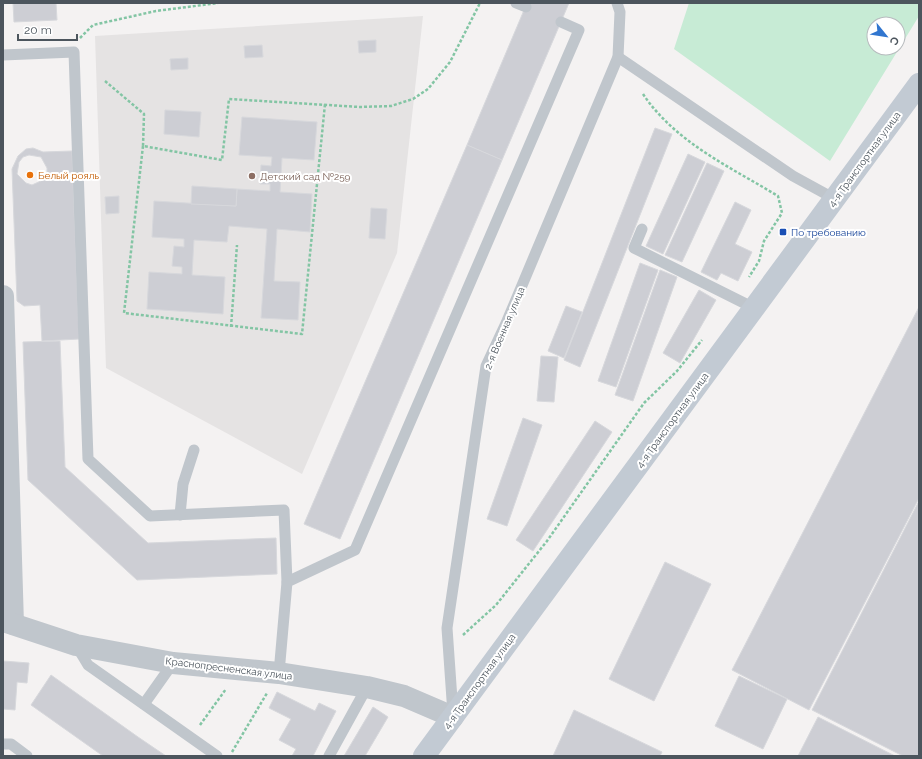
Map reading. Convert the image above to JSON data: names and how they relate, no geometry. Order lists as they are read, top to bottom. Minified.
{"streets":{"main road":["4-я Транспортная улица"],"street":["Краснопресненская улица"],"lane":["2-я Военная улица"]},"crossings":[["4-я Транспортная улица","2-я Военная улица"],["4-я Транспортная улица","Краснопресненская улица"],["2-я Военная улица","Краснопресненская улица"]],"places":{"other":["Белый рояль","Детский сад №259"],"transit":["По требованию"]},"scale_bar":"20 m","north":"bottom right"}
